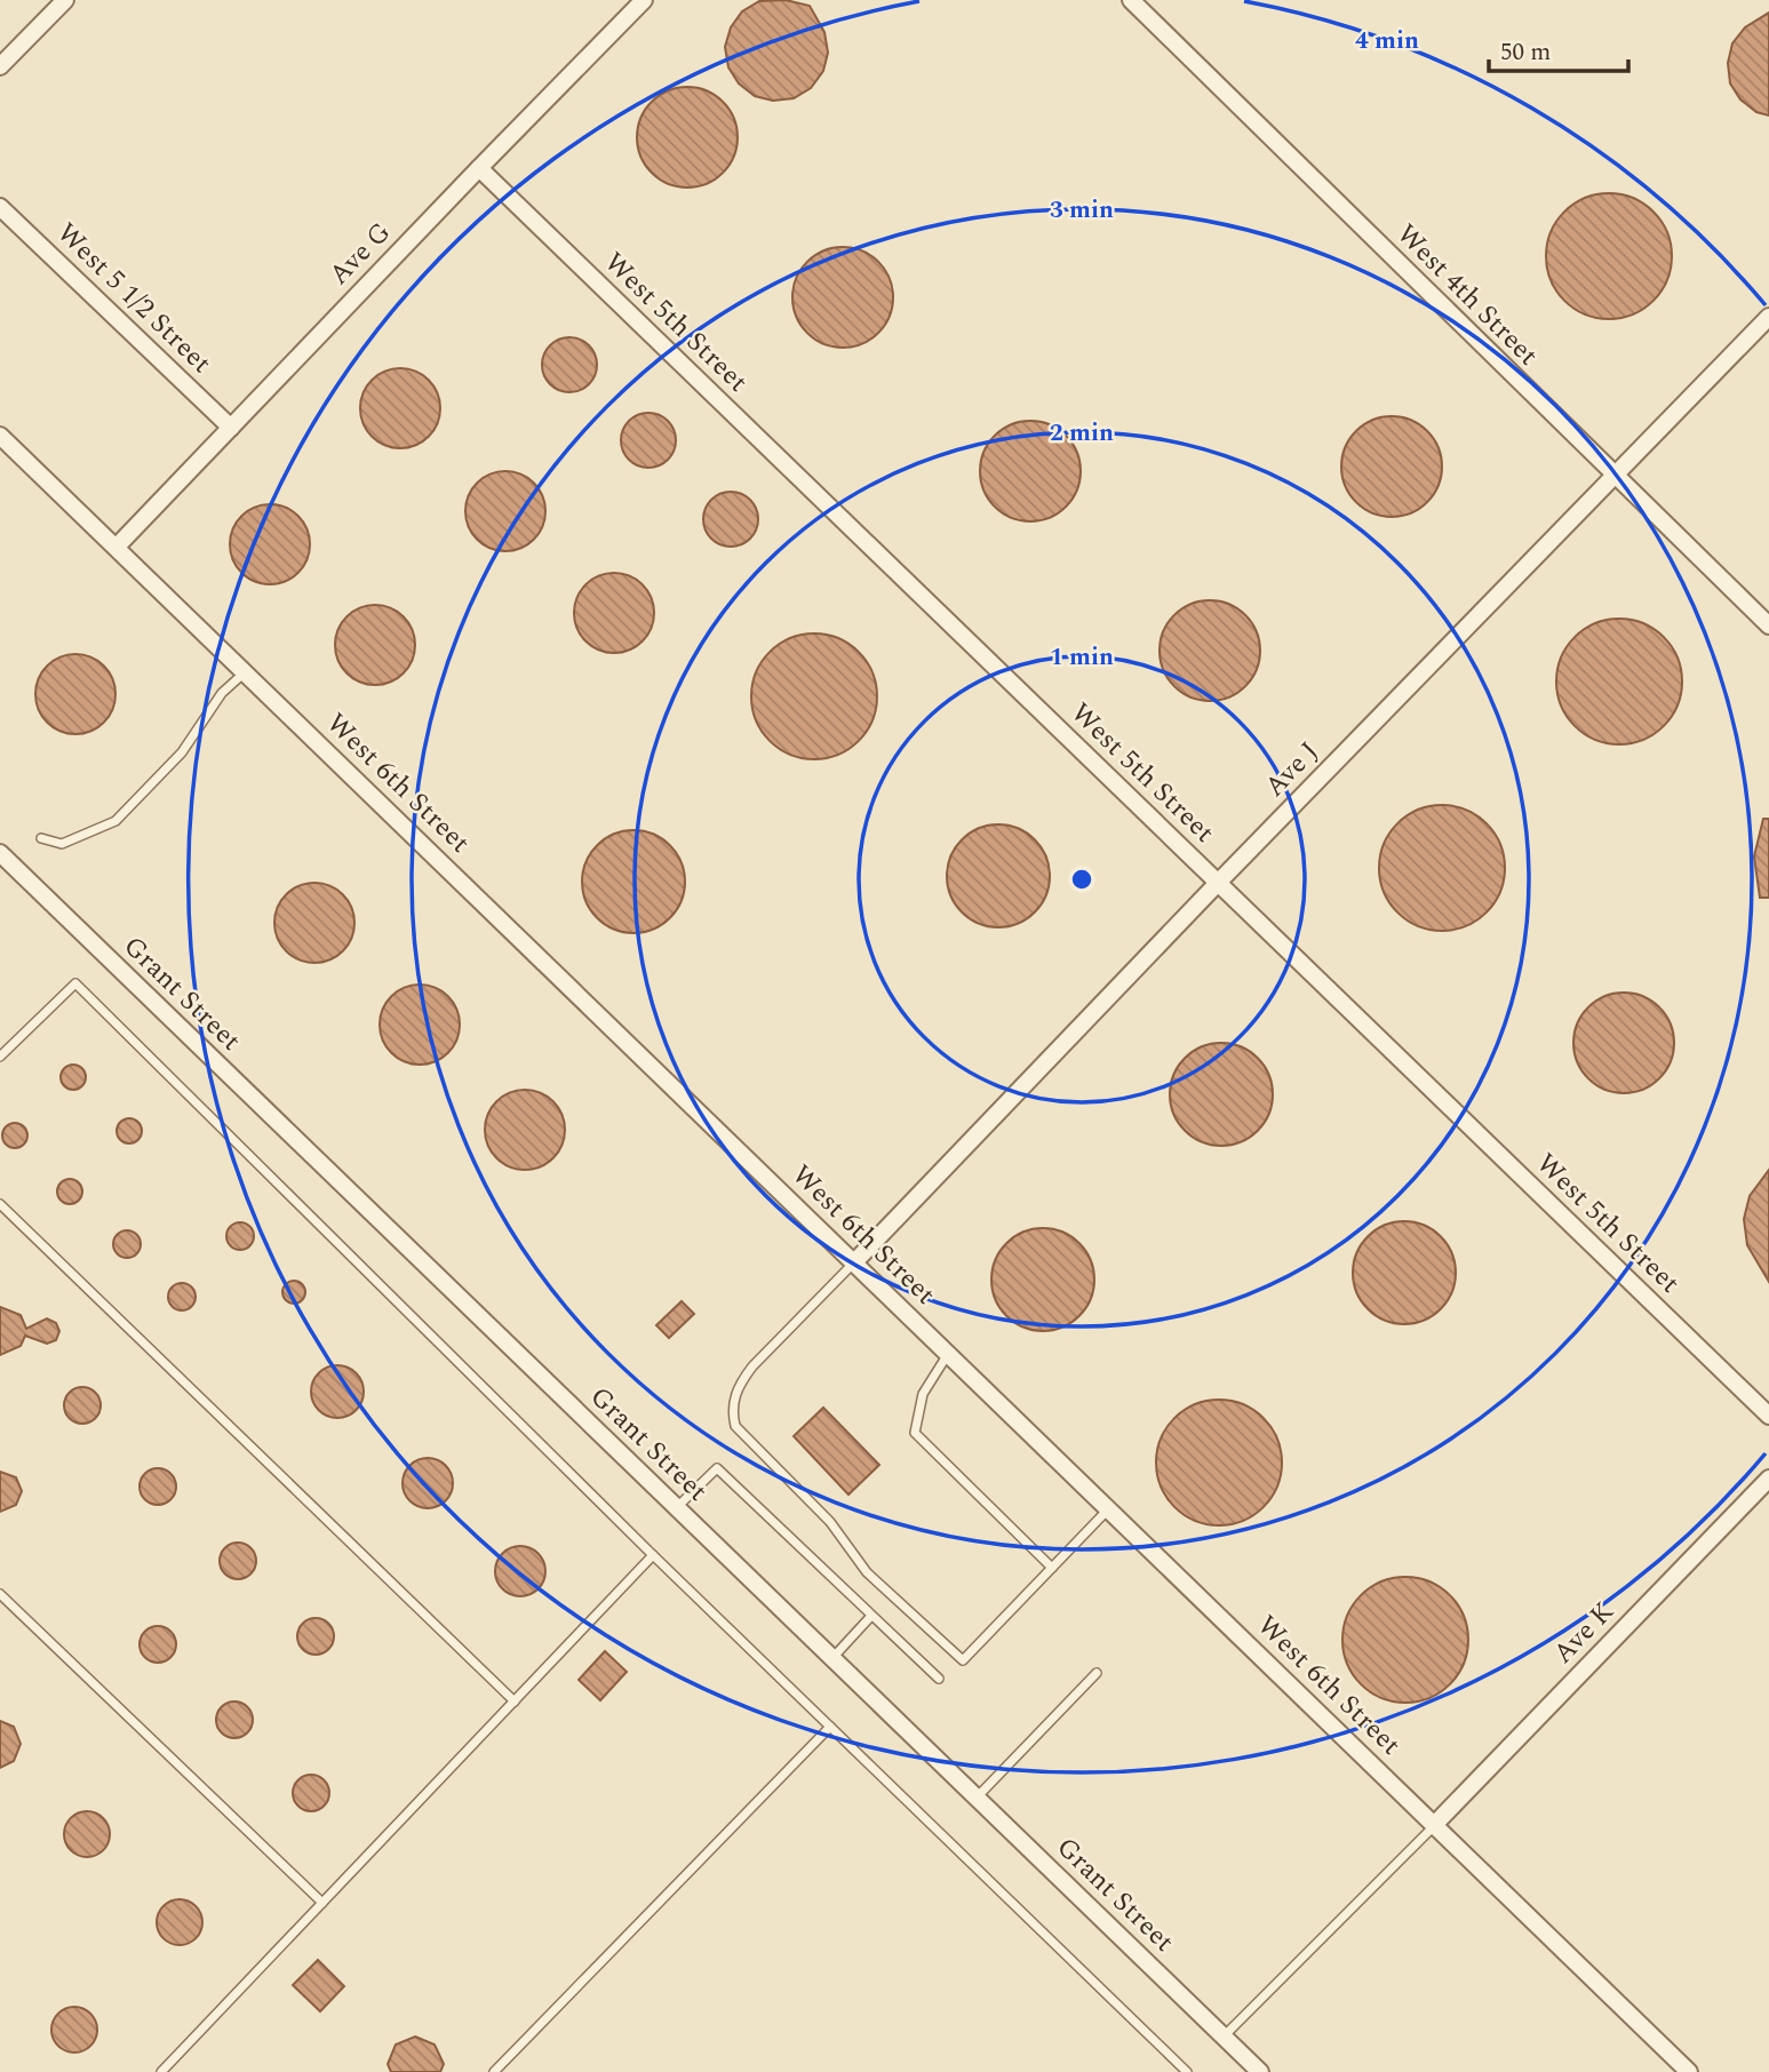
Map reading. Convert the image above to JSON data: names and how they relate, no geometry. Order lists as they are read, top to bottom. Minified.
{"streets":{"street":["Ave G","West 4th Street","West 5 1/2 Street","West 5th Street","Ave J","West 6th Street","Grant Street","Ave K"]},"crossings":[["Ave G","West 5 1/2 Street"],["Ave G","West 5th Street"],["Ave G","West 6th Street"],["West 4th Street","Ave J"],["West 5th Street","Ave J"],["Ave J","West 6th Street"],["West 6th Street","Ave K"]],"scale_bar":"50 m","rings":["4 min","3 min","2 min","1 min"]}
